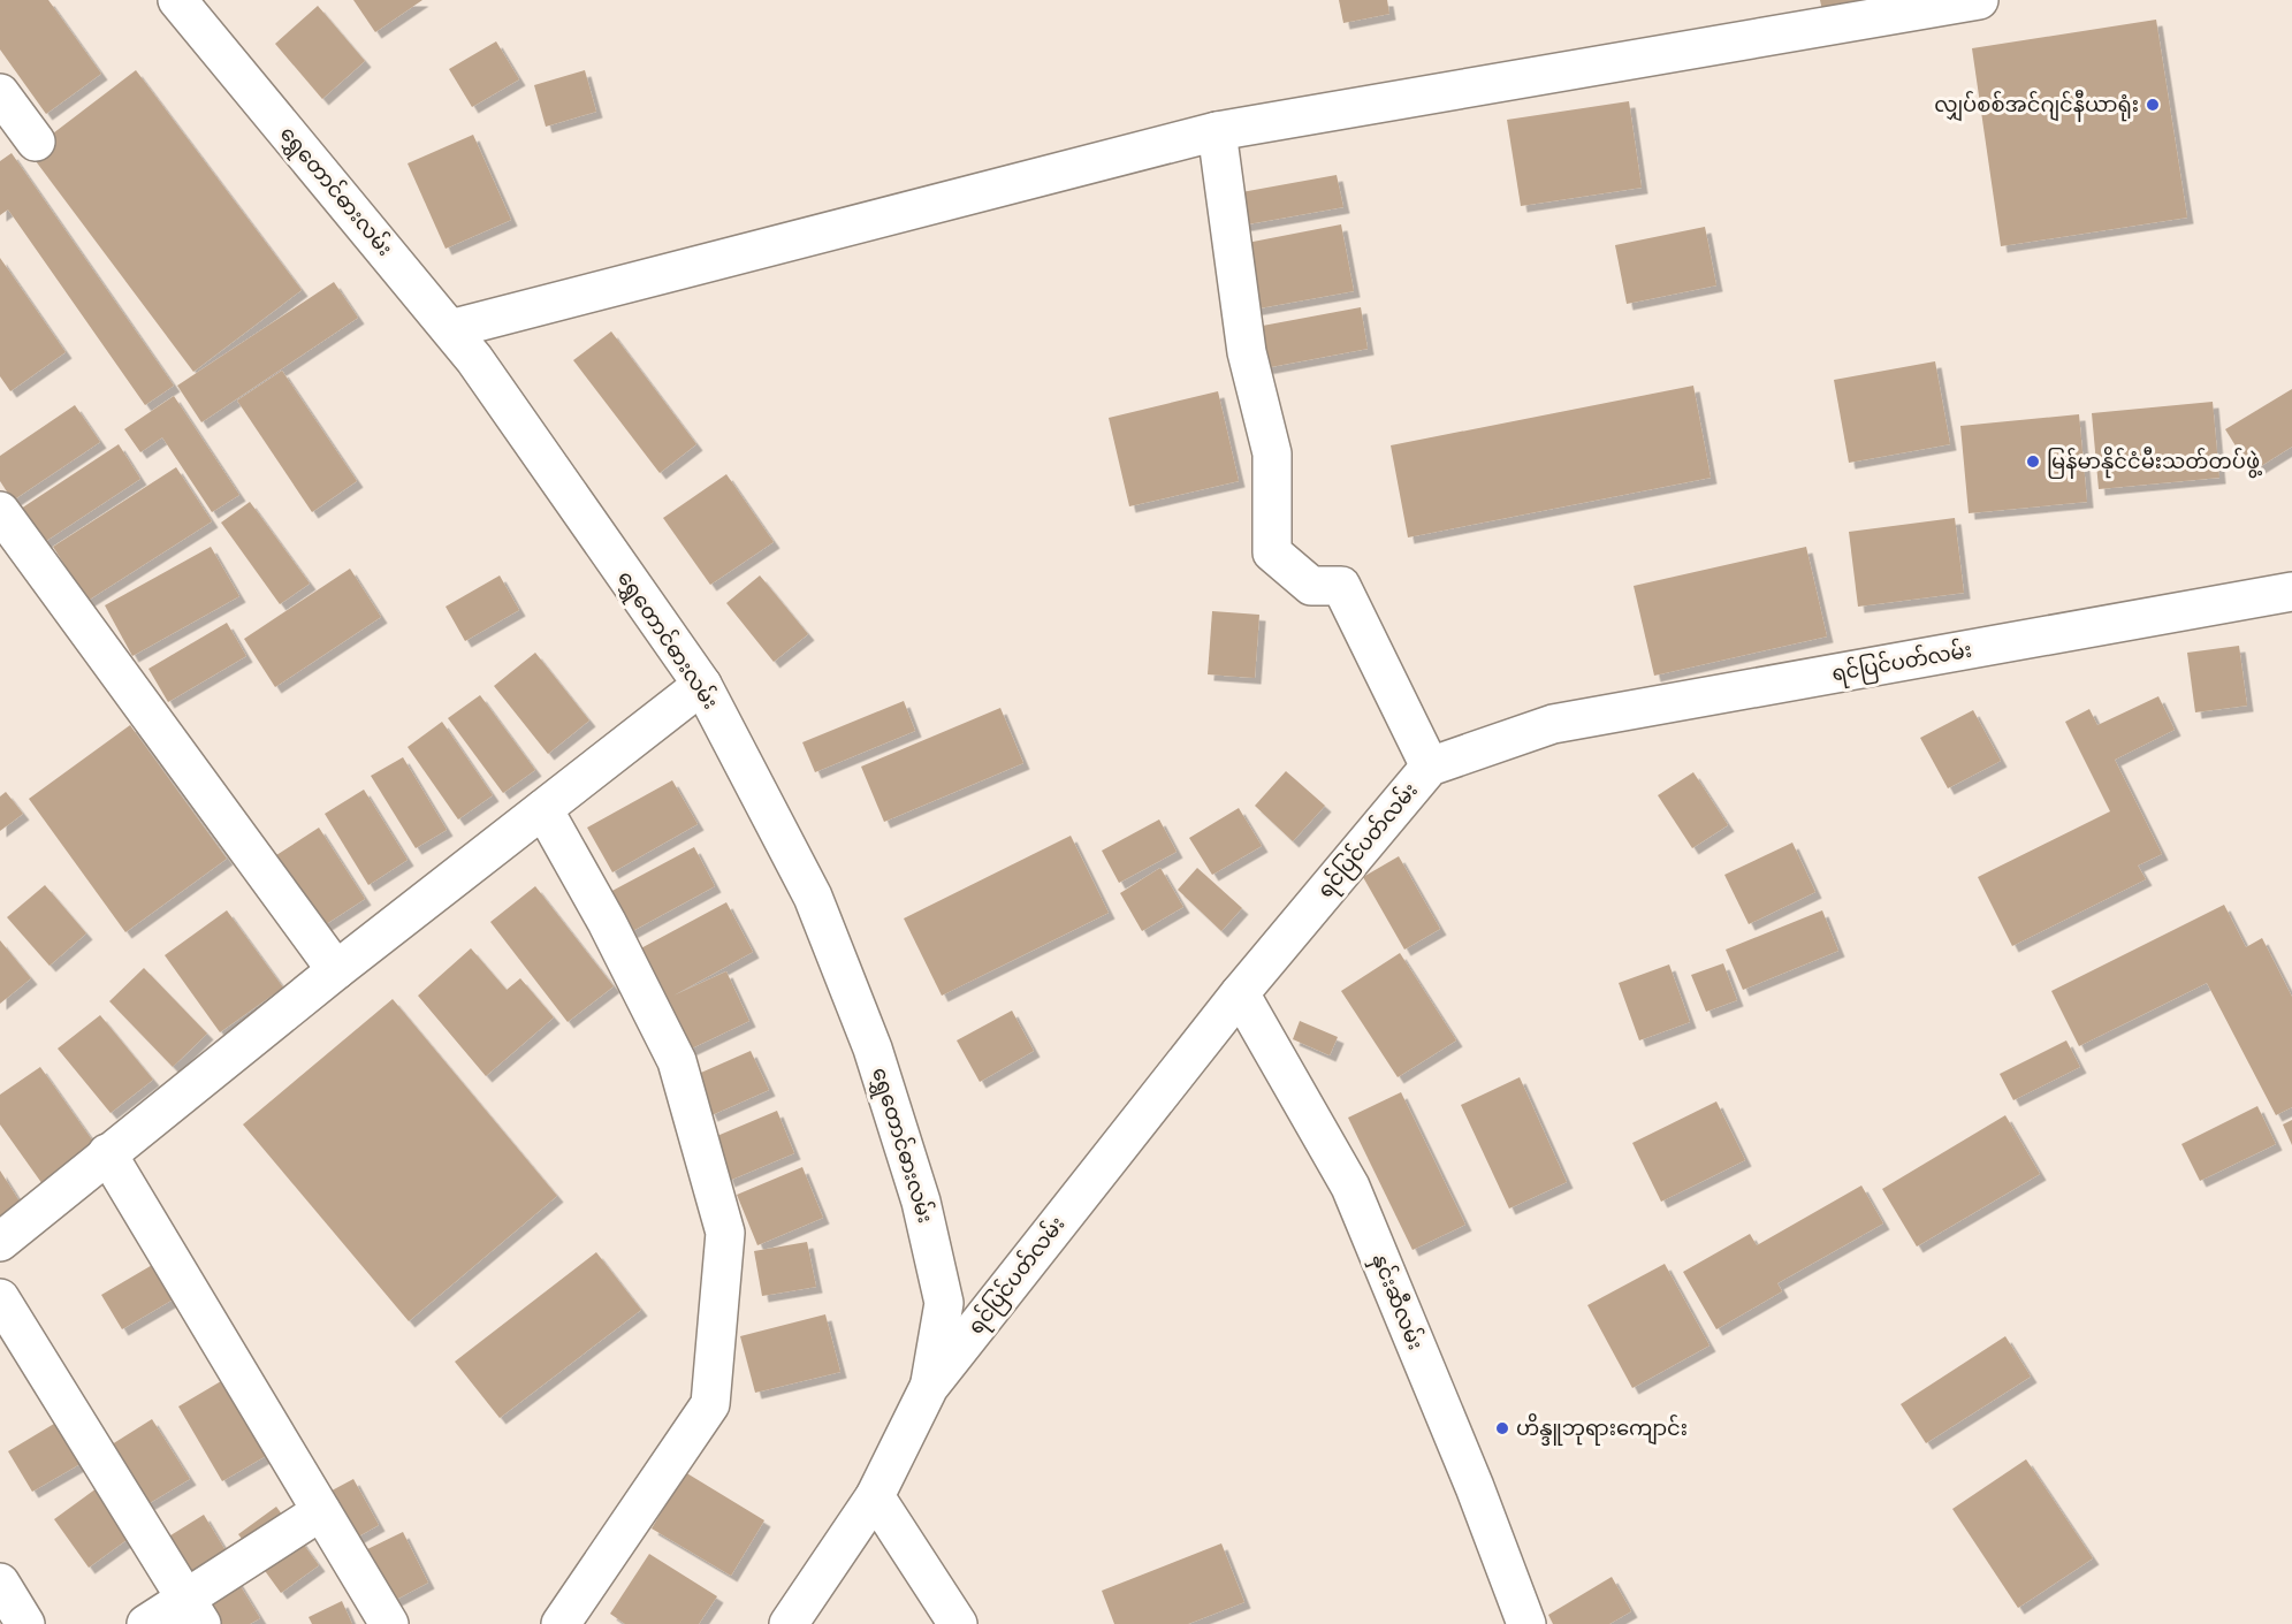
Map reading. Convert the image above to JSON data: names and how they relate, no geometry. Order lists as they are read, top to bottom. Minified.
{"streets":{"street":["ရွှေတောင်ဓားလမ်း","ရင်ပြင်ပတ်လမ်း","နှင်းဆီလမ်း"]},"crossings":[["ရွှေတောင်ဓားလမ်း","ရင်ပြင်ပတ်လမ်း"],["ရင်ပြင်ပတ်လမ်း","နှင်းဆီလမ်း"]],"places":["လျှပ်စစ်အင်ဂျင်နီယာရုံး","မြန်မာနိုင်ငံမီးသတ်တပ်ဖွဲ့","ဟိန္ဒူဘုရားကျောင်း"]}
